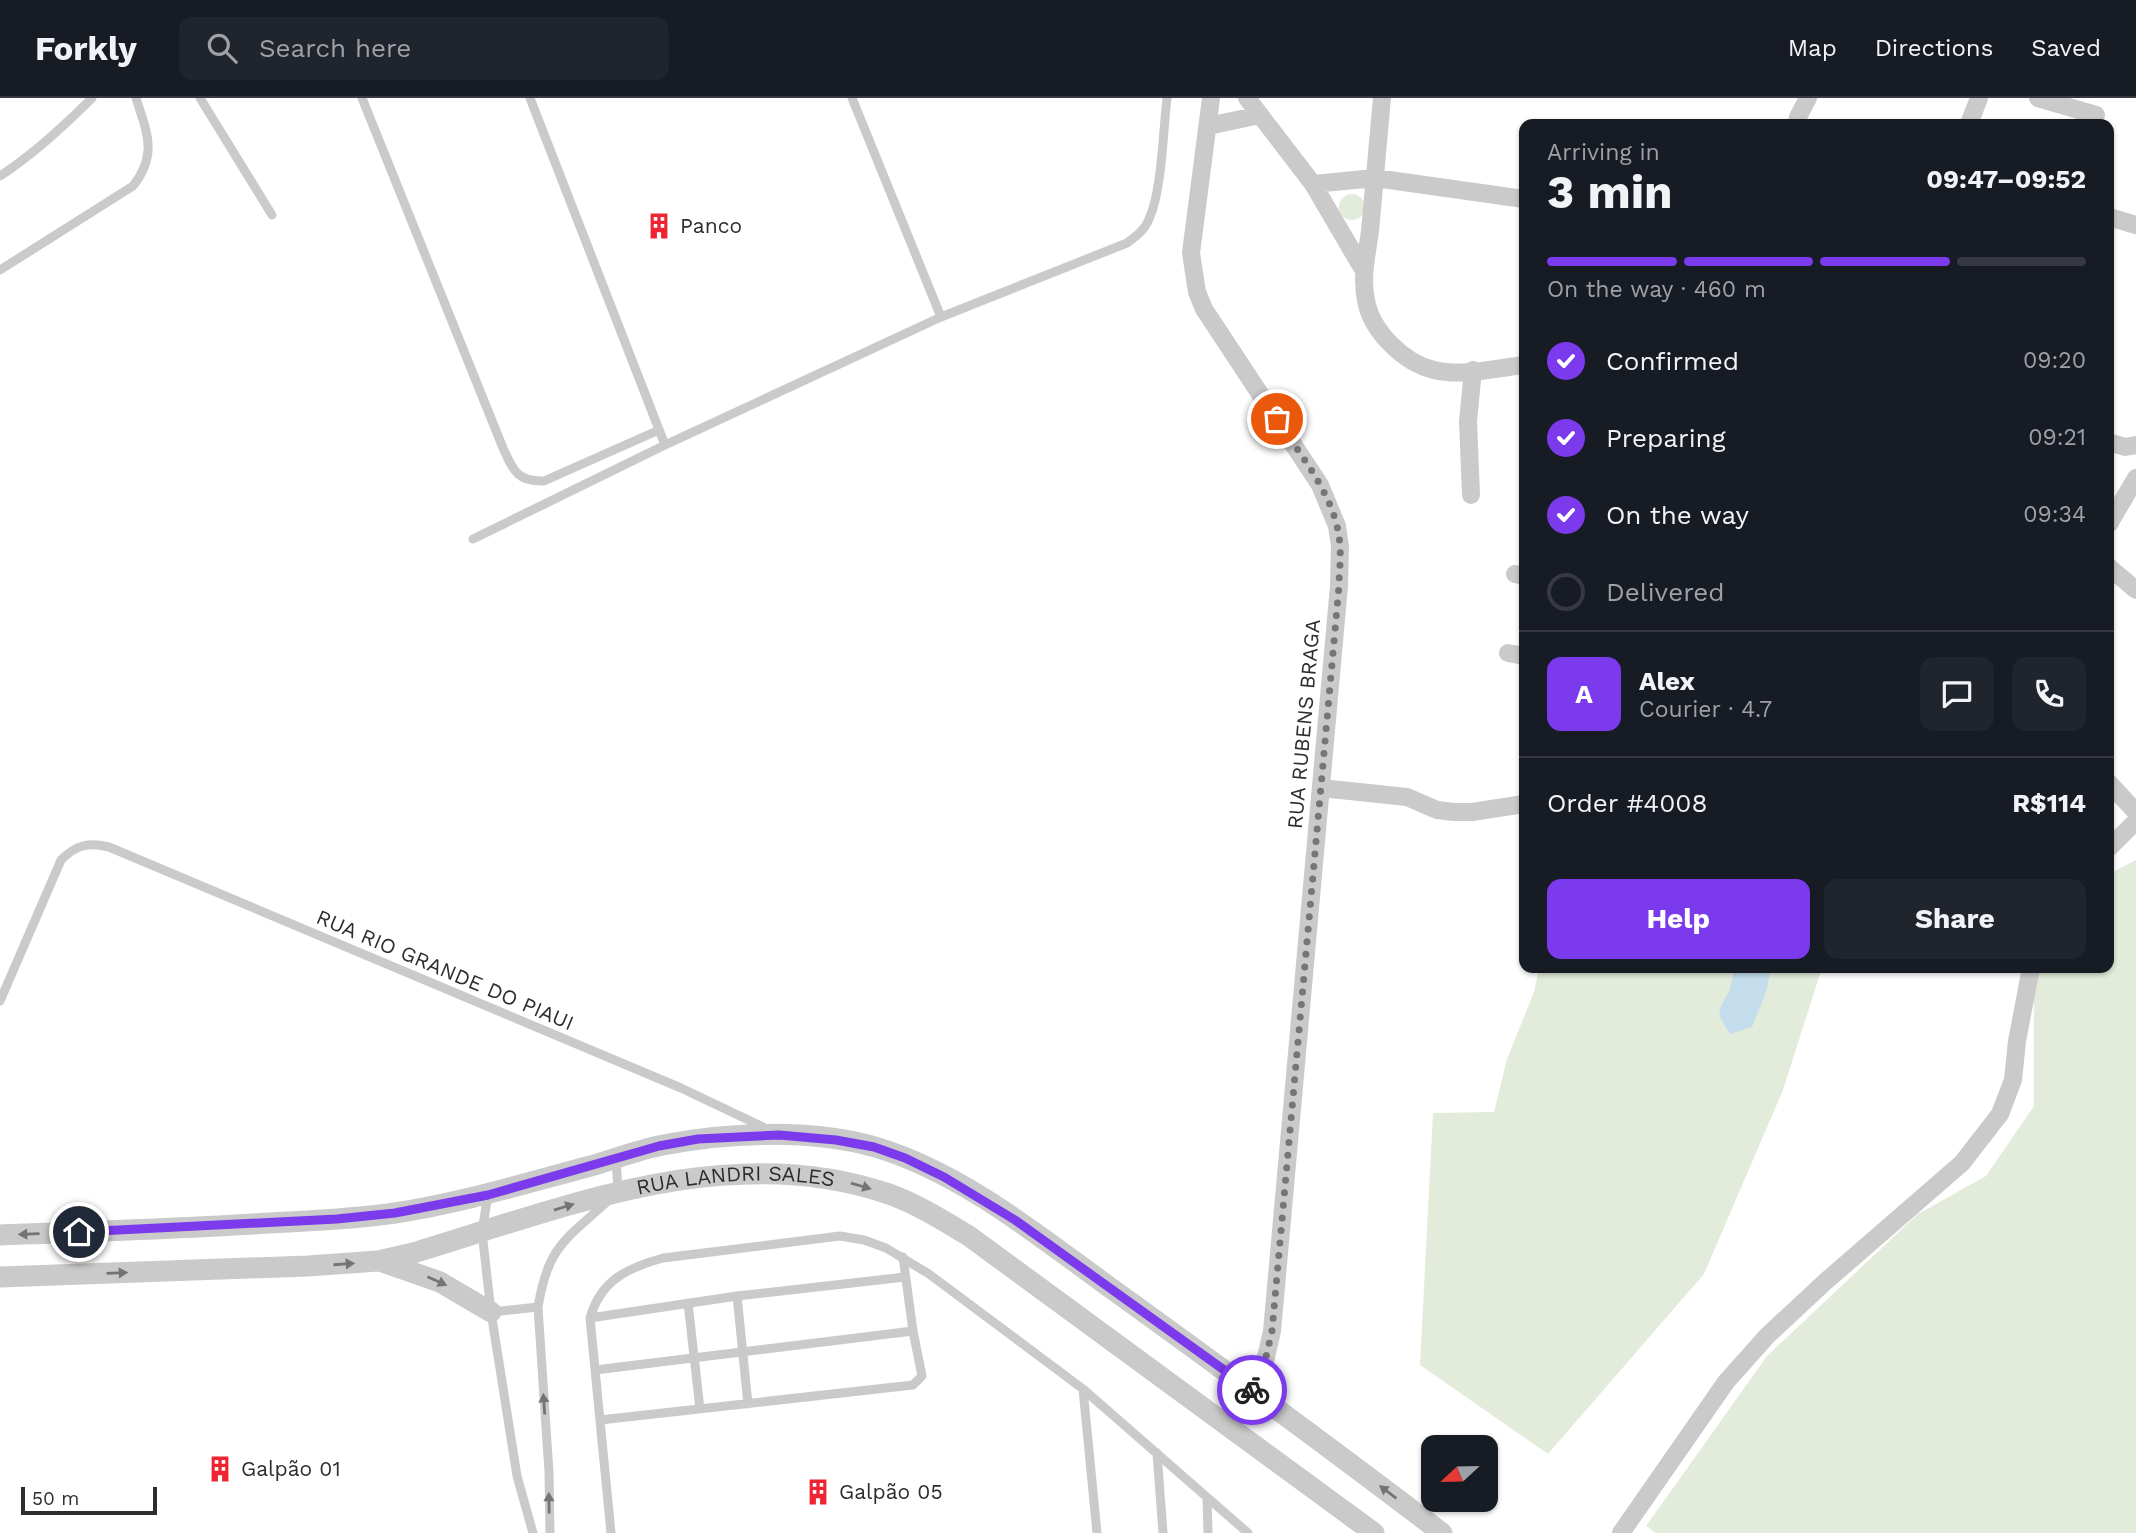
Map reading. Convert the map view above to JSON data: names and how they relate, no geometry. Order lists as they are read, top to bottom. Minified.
{"streets":{"street":["RUA RUBENS BRAGA","RUA LANDRI SALES"],"lane":["RUA RIO GRANDE DO PIAUI"]},"crossings":[["RUA RUBENS BRAGA","RUA LANDRI SALES"],["RUA RIO GRANDE DO PIAUI","RUA LANDRI SALES"]],"places":{"building":["Panco","Galpão 01","Galpão 05"]},"scale_bar":"50 m","north":"left","page":{"header":"Forkly","search":"Search here","nav":["Map","Directions","Saved"],"heading":["3 min","Arriving in","09:47–09:52"],"panel":["Alex","Courier · 4.7","Order #4008","R$114"],"bar":"On the way · 460 m","list":[["Confirmed","09:20"],["Preparing","09:21"],["On the way","09:34"],"Delivered"],"round":"A","buttons":["Help","Share"],"scale":"50 m"}}
